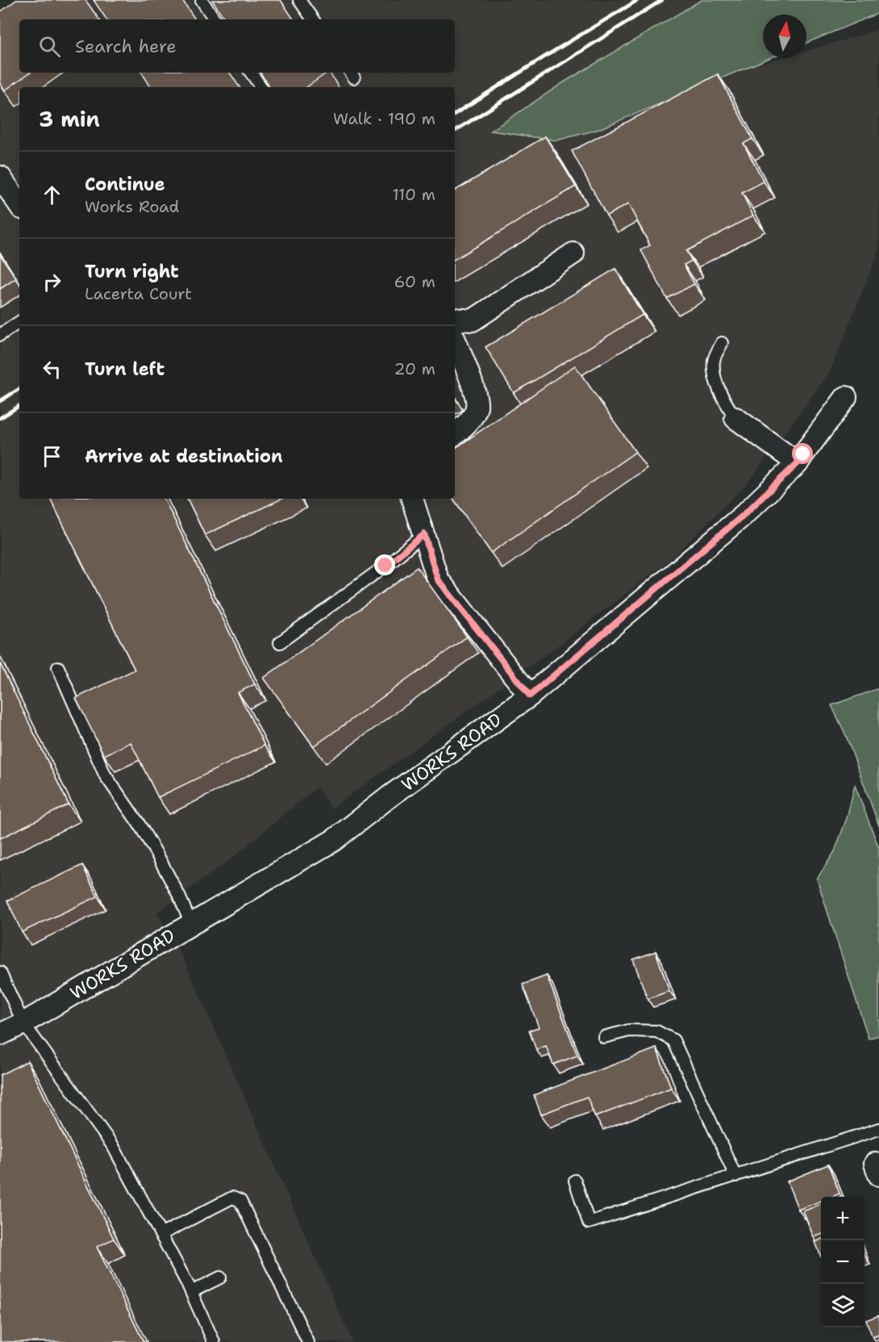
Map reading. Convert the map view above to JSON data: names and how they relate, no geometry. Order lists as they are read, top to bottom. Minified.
{"streets":{"street":["WORKS ROAD"]},"north":"top","page":{"search":"Search here","heading":["3 min","Walk · 190 m"],"list":[["Continue","Works Road","110 m"],["Turn right","Lacerta Court","60 m"],["Turn left","20 m"],"Arrive at destination"],"map_buttons":["+","−"]}}
